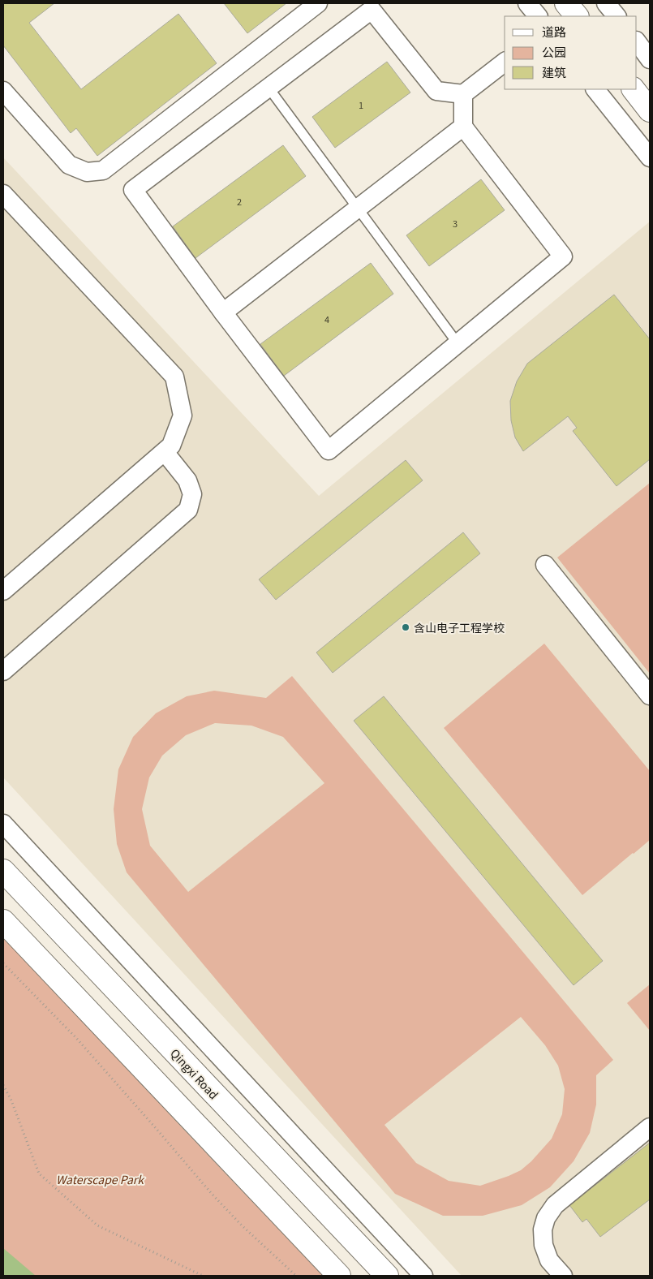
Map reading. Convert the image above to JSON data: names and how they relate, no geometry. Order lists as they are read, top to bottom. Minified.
{"streets":{"main road":["Qingxi Road"]},"parks":["Waterscape Park"],"places":["含山电子工程学校"],"house_numbers":["1","2","3","4"],"legend":["道路","公园","建筑"]}
